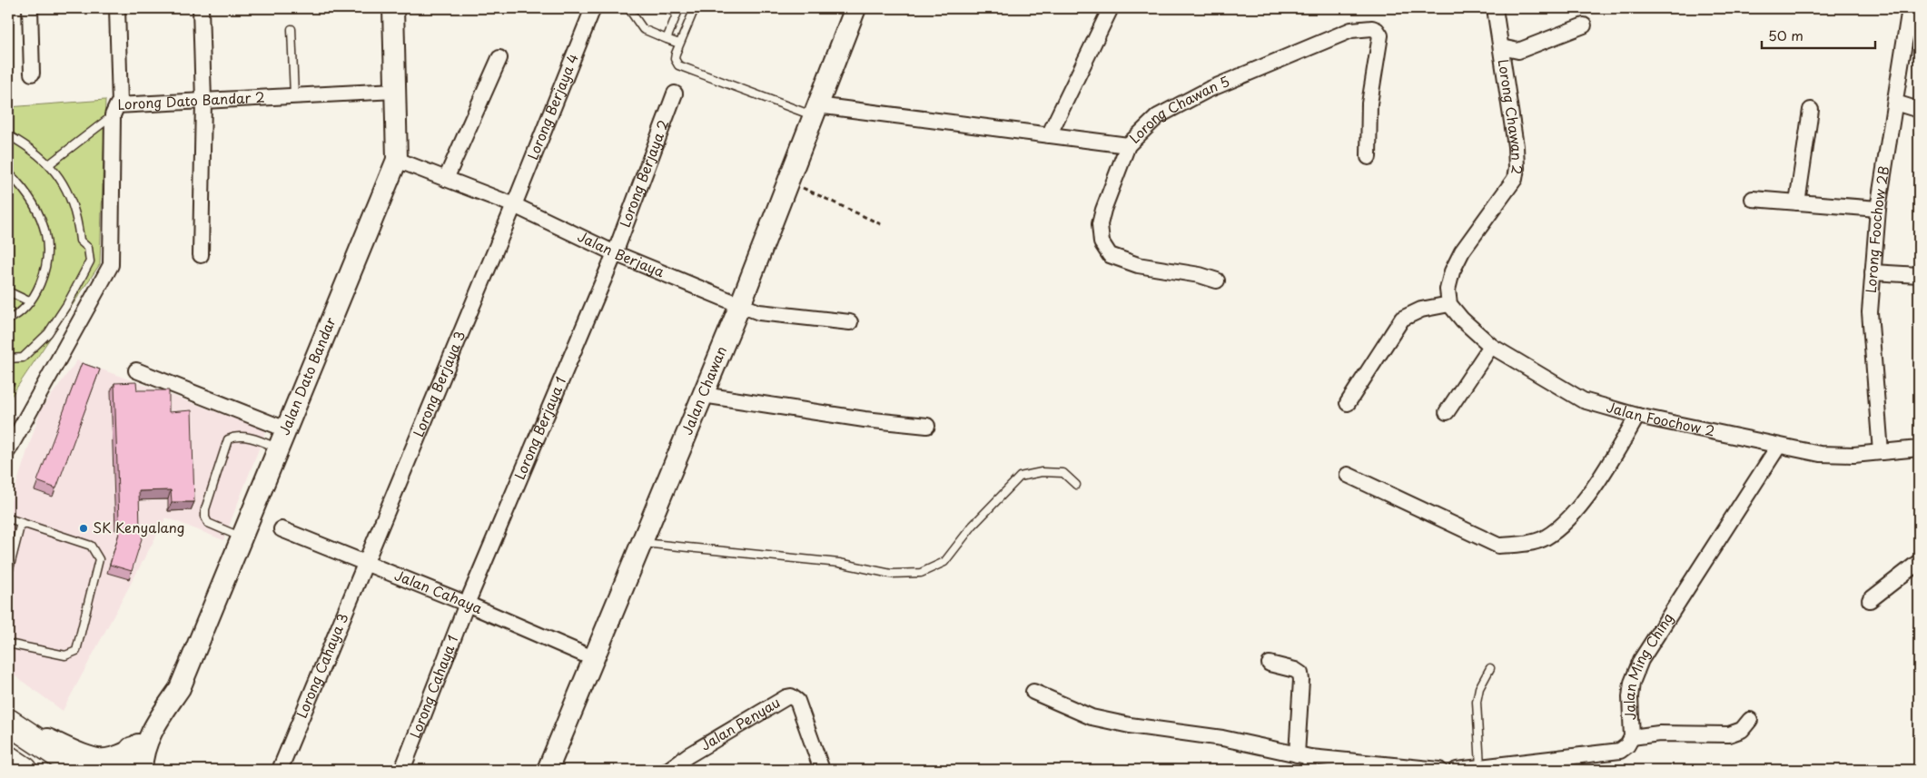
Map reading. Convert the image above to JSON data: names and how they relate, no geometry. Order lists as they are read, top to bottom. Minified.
{"streets":{"street":["Lorong Dato Bandar 2","Lorong Berjaya 4","Lorong Chawan 5","Lorong Chawan 2","Lorong Berjaya 2","Lorong Foochow 2B","Jalan Berjaya","Jalan Dato Bandar","Lorong Berjaya 3","Jalan Chawan","Jalan Foochow 2","Lorong Berjaya 1","Jalan Cahaya","Lorong Cahaya 3","Jalan Ming Ching","Lorong Cahaya 1","Jalan Penyau"]},"crossings":[["Lorong Dato Bandar 2","Jalan Dato Bandar"],["Lorong Berjaya 4","Jalan Berjaya"],["Lorong Berjaya 4","Lorong Berjaya 3"],["Lorong Chawan 2","Jalan Foochow 2"],["Lorong Berjaya 2","Jalan Berjaya"],["Lorong Berjaya 2","Lorong Berjaya 1"],["Lorong Foochow 2B","Jalan Foochow 2"],["Jalan Berjaya","Jalan Dato Bandar"],["Jalan Berjaya","Lorong Berjaya 3"],["Jalan Berjaya","Jalan Chawan"],["Jalan Berjaya","Lorong Berjaya 1"],["Lorong Berjaya 3","Jalan Cahaya"],["Lorong Berjaya 3","Lorong Cahaya 3"],["Jalan Chawan","Jalan Cahaya"],["Jalan Foochow 2","Jalan Ming Ching"],["Lorong Berjaya 1","Jalan Cahaya"],["Lorong Berjaya 1","Lorong Cahaya 1"],["Jalan Cahaya","Lorong Cahaya 3"],["Jalan Cahaya","Lorong Cahaya 1"]],"places":["SK Kenyalang"],"scale_bar":"50 m"}
